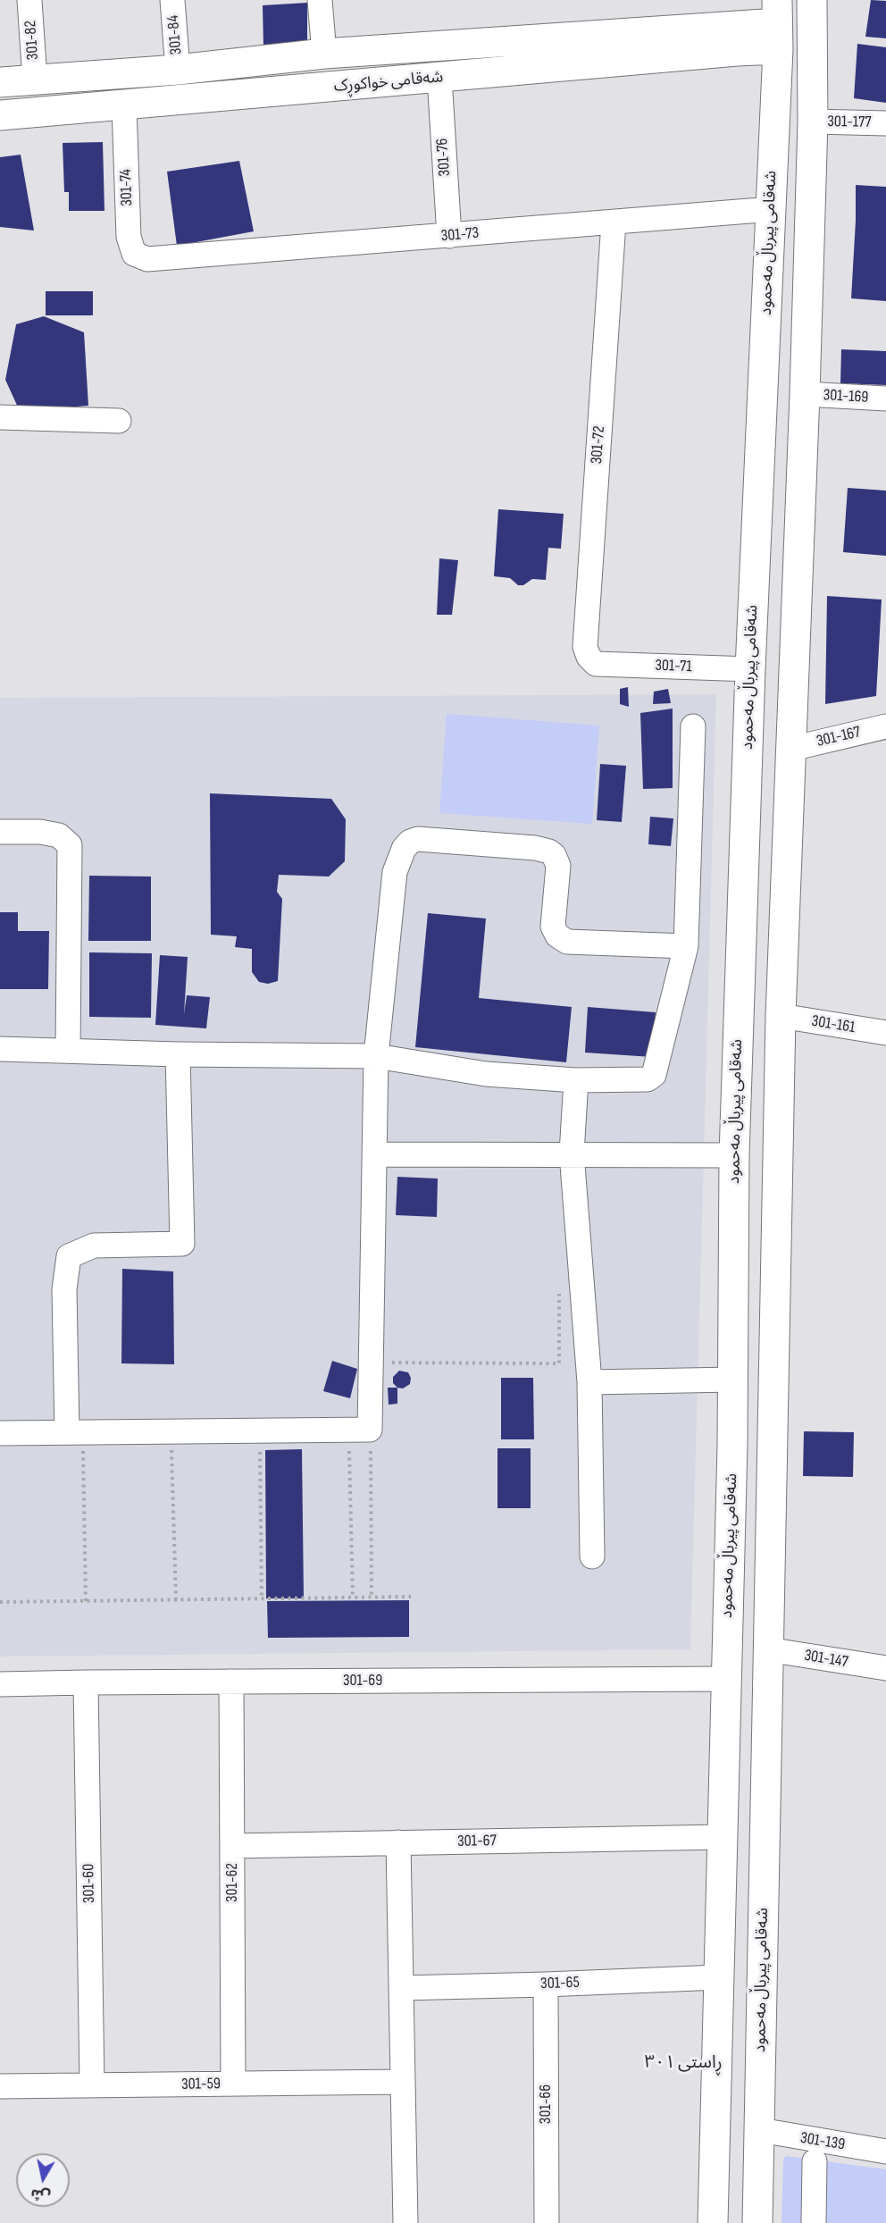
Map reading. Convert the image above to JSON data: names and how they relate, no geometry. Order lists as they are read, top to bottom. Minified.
{"streets":{"main road":["شەقامی خواکوڕک","شەقامی پیرباڵ مەحمود"],"street":["301-84","301-82","301-177","301-76","301-74","301-73","301-169","301-72","301-71","301-167","301-161","301-147","301-69","301-67","301-62","301-60","301-65","301-59","301-66","301-139"]},"crossings":[["301-84","شەقامی خواکوڕک"],["301-82","شەقامی خواکوڕک"],["شەقامی خواکوڕک","301-76"],["شەقامی خواکوڕک","301-74"],["شەقامی خواکوڕک","شەقامی پیرباڵ مەحمود"],["301-177","شەقامی پیرباڵ مەحمود"],["301-76","301-73"],["301-74","301-73"],["301-73","شەقامی پیرباڵ مەحمود"],["301-73","301-72"],["شەقامی پیرباڵ مەحمود","301-169"],["شەقامی پیرباڵ مەحمود","301-71"],["شەقامی پیرباڵ مەحمود","301-167"],["شەقامی پیرباڵ مەحمود","301-161"],["شەقامی پیرباڵ مەحمود","301-147"],["شەقامی پیرباڵ مەحمود","301-69"],["شەقامی پیرباڵ مەحمود","301-67"],["شەقامی پیرباڵ مەحمود","301-65"],["شەقامی پیرباڵ مەحمود","301-139"],["301-72","301-71"],["301-69","301-62"],["301-69","301-60"],["301-67","301-62"],["301-62","301-59"],["301-60","301-59"],["301-65","301-66"]],"districts":["ڕاستی ٣٠١"],"north":"bottom"}
